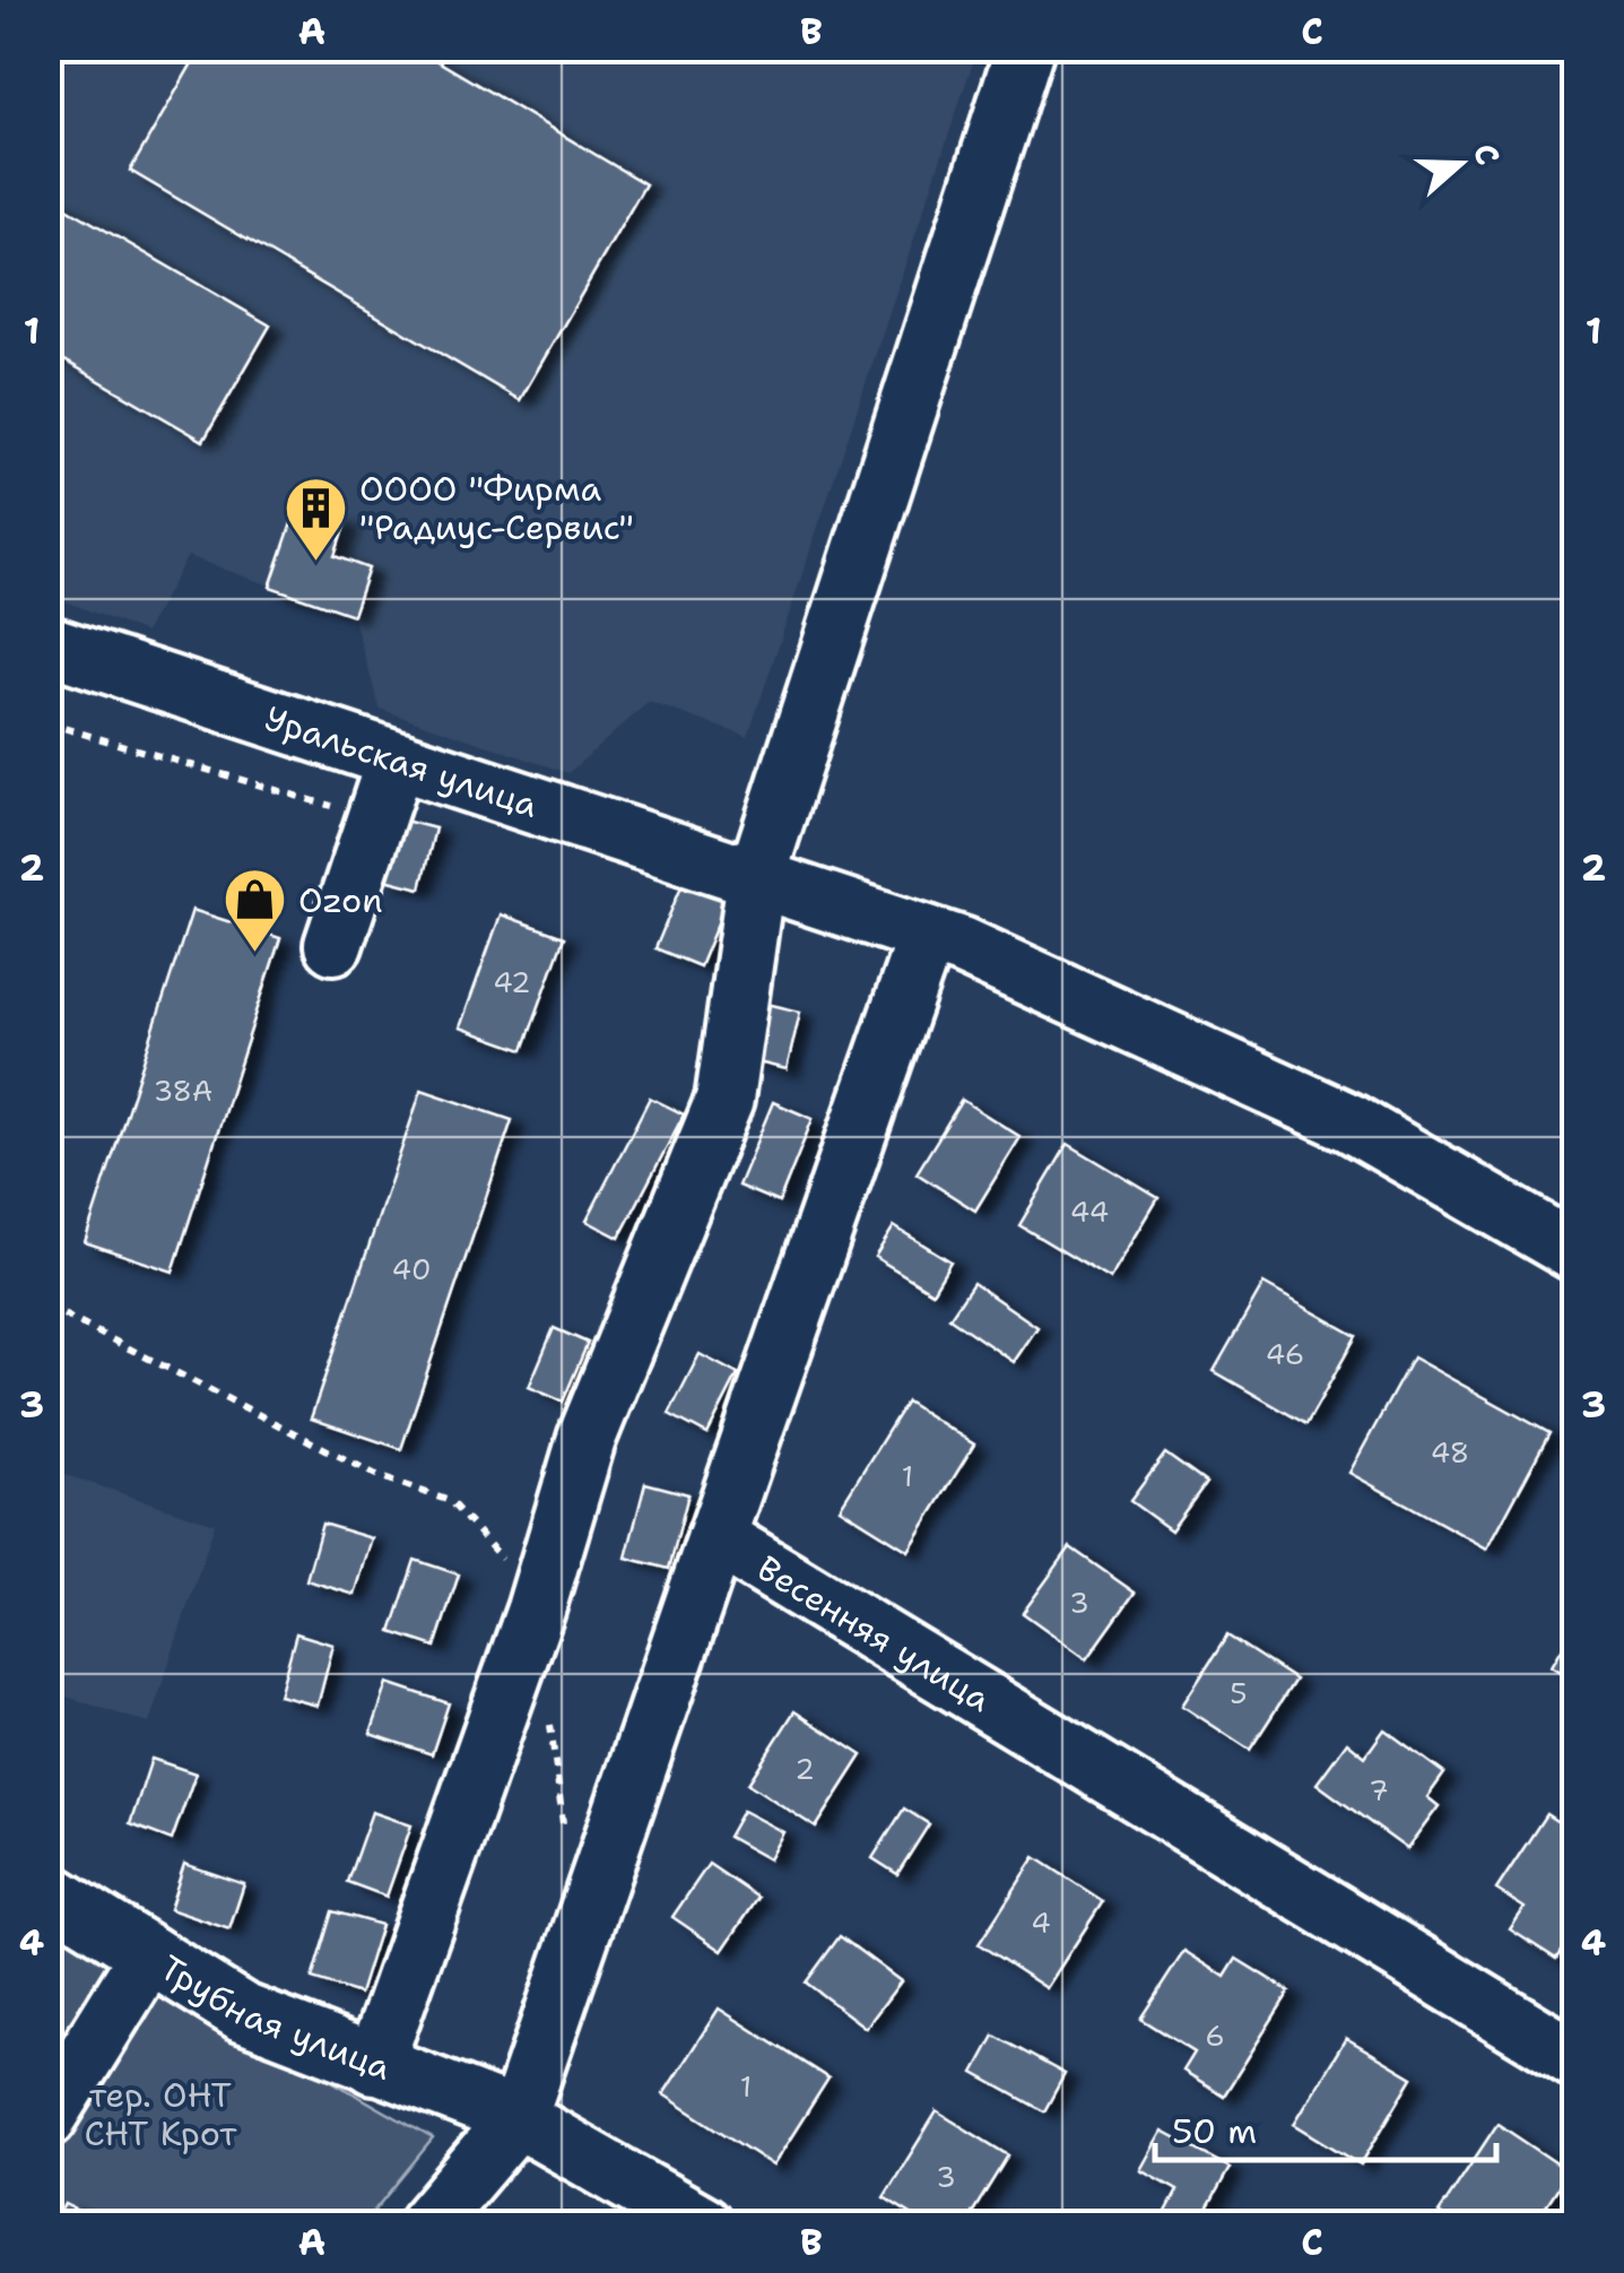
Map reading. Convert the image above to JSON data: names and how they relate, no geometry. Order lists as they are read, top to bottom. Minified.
{"streets":{"street":["Уральская улица","Весенняя улица","Трубная улица"]},"parks":["тер. ОНТ СНТ Крот"],"places":{"building":["ОООО \"Фирма \"Радиус-Сервис\""],"shop":["Ozon"]},"house_numbers":["42","38А","44","40","46","48","1","3","5","2","7","4","6","1","3"],"scale_bar":"50 m","north":"right","grid":{"columns":["A","B","C"],"rows":["1","2","3","4"]}}
